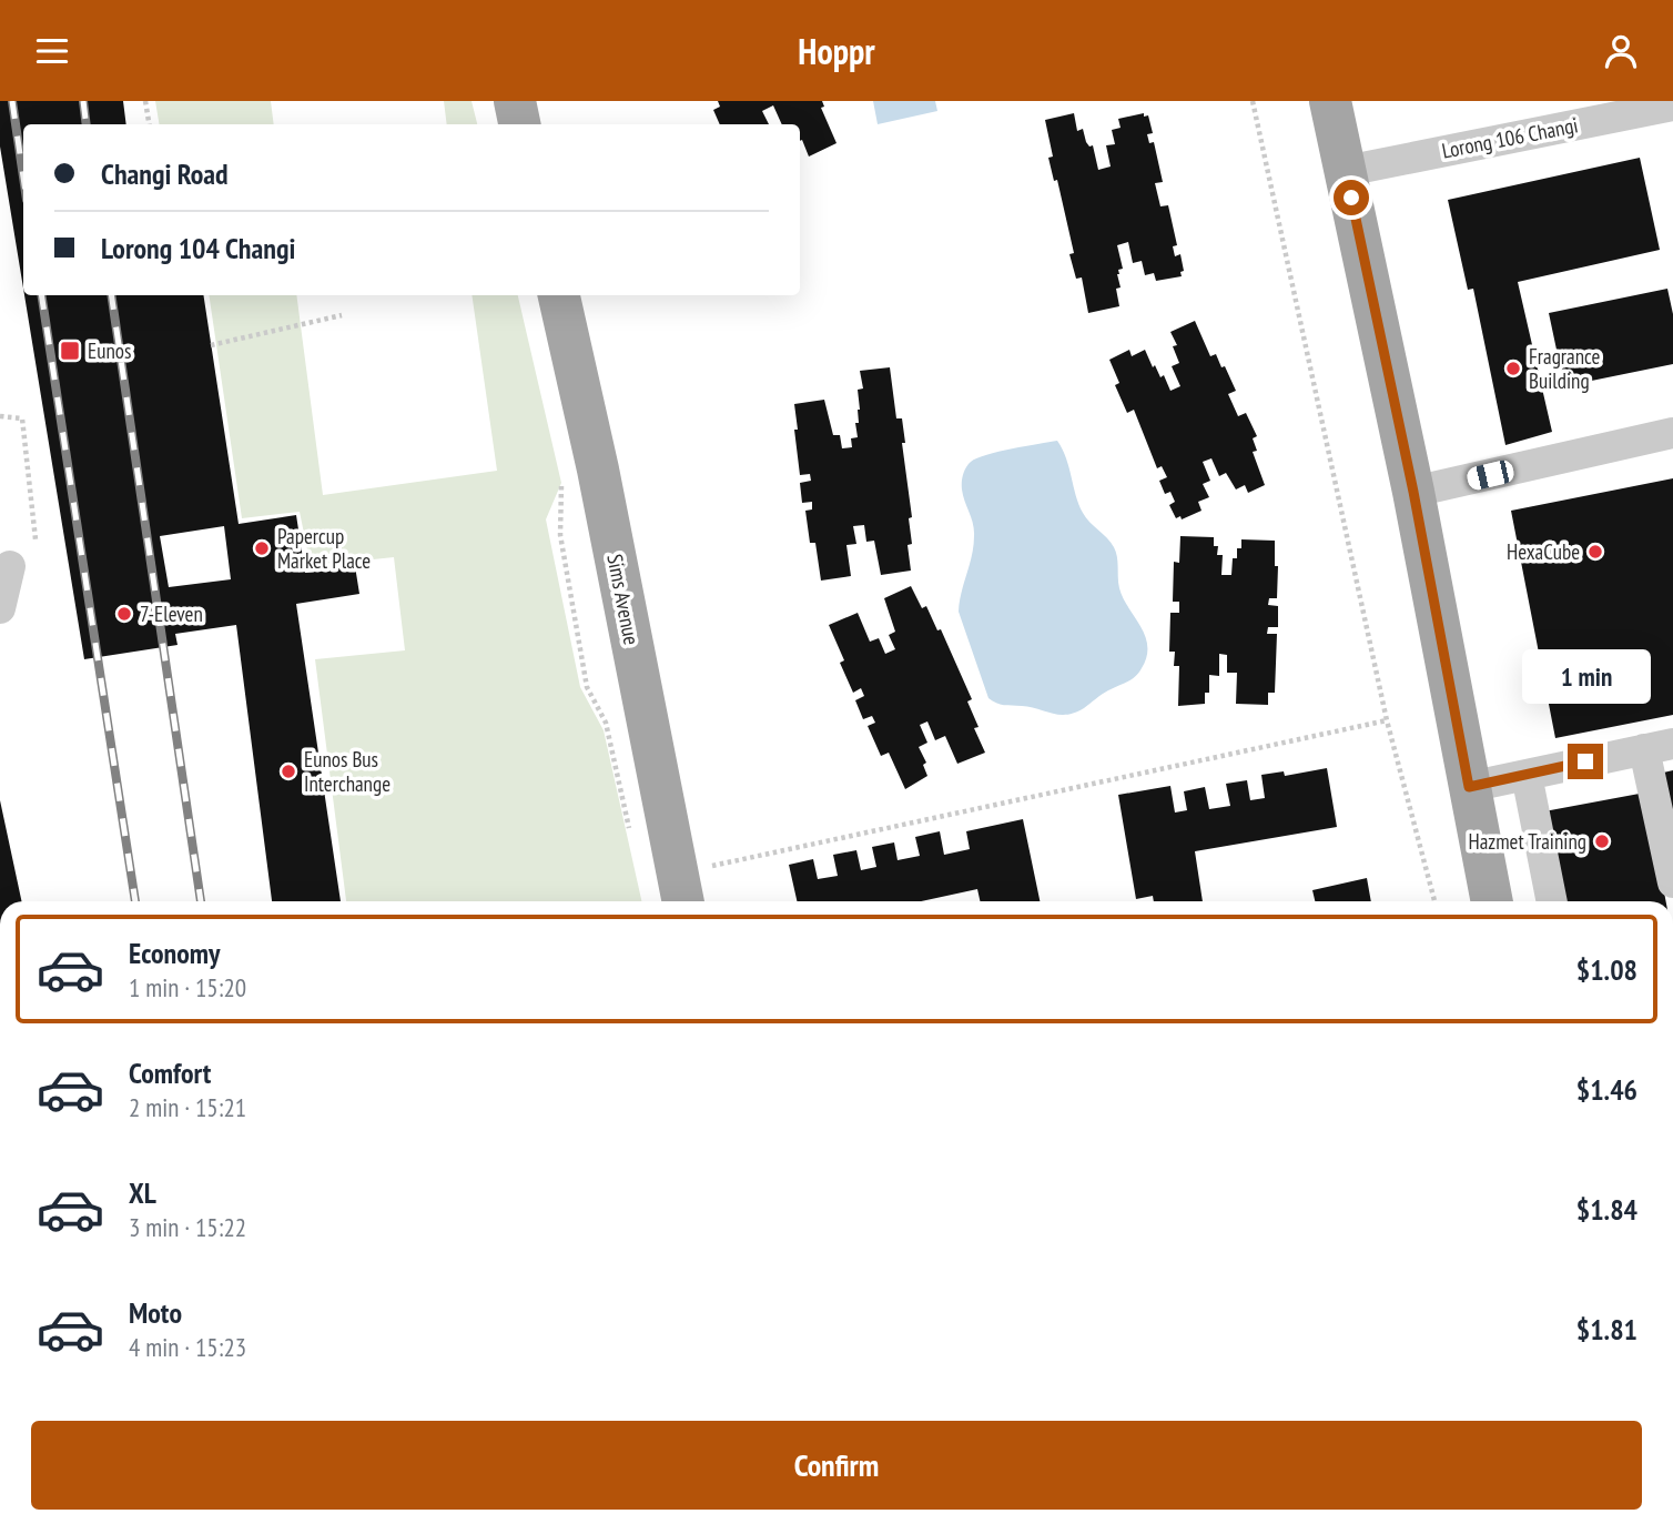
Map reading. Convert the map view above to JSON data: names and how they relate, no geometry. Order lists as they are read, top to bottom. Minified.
{"streets":{"main road":["Sims Avenue"],"street":["Lorong 106 Changi"]},"places":{"transit":["Eunos"],"other":["Fragrance Building","Papercup Market Place","HexaCube","7-Eleven","Eunos Bus Interchange","Hazmet Training"]},"page":{"header":"Hoppr","banner":["Changi Road","Lorong 104 Changi"],"bubble":"1 min","list":[{"name":"Economy","note":"1 min · 15:20","value":"$1.08"},{"name":"Comfort","note":"2 min · 15:21","value":"$1.46"},{"name":"XL","note":"3 min · 15:22","value":"$1.84"},{"name":"Moto","note":"4 min · 15:23","value":"$1.81"}],"buttons":"Confirm"}}
